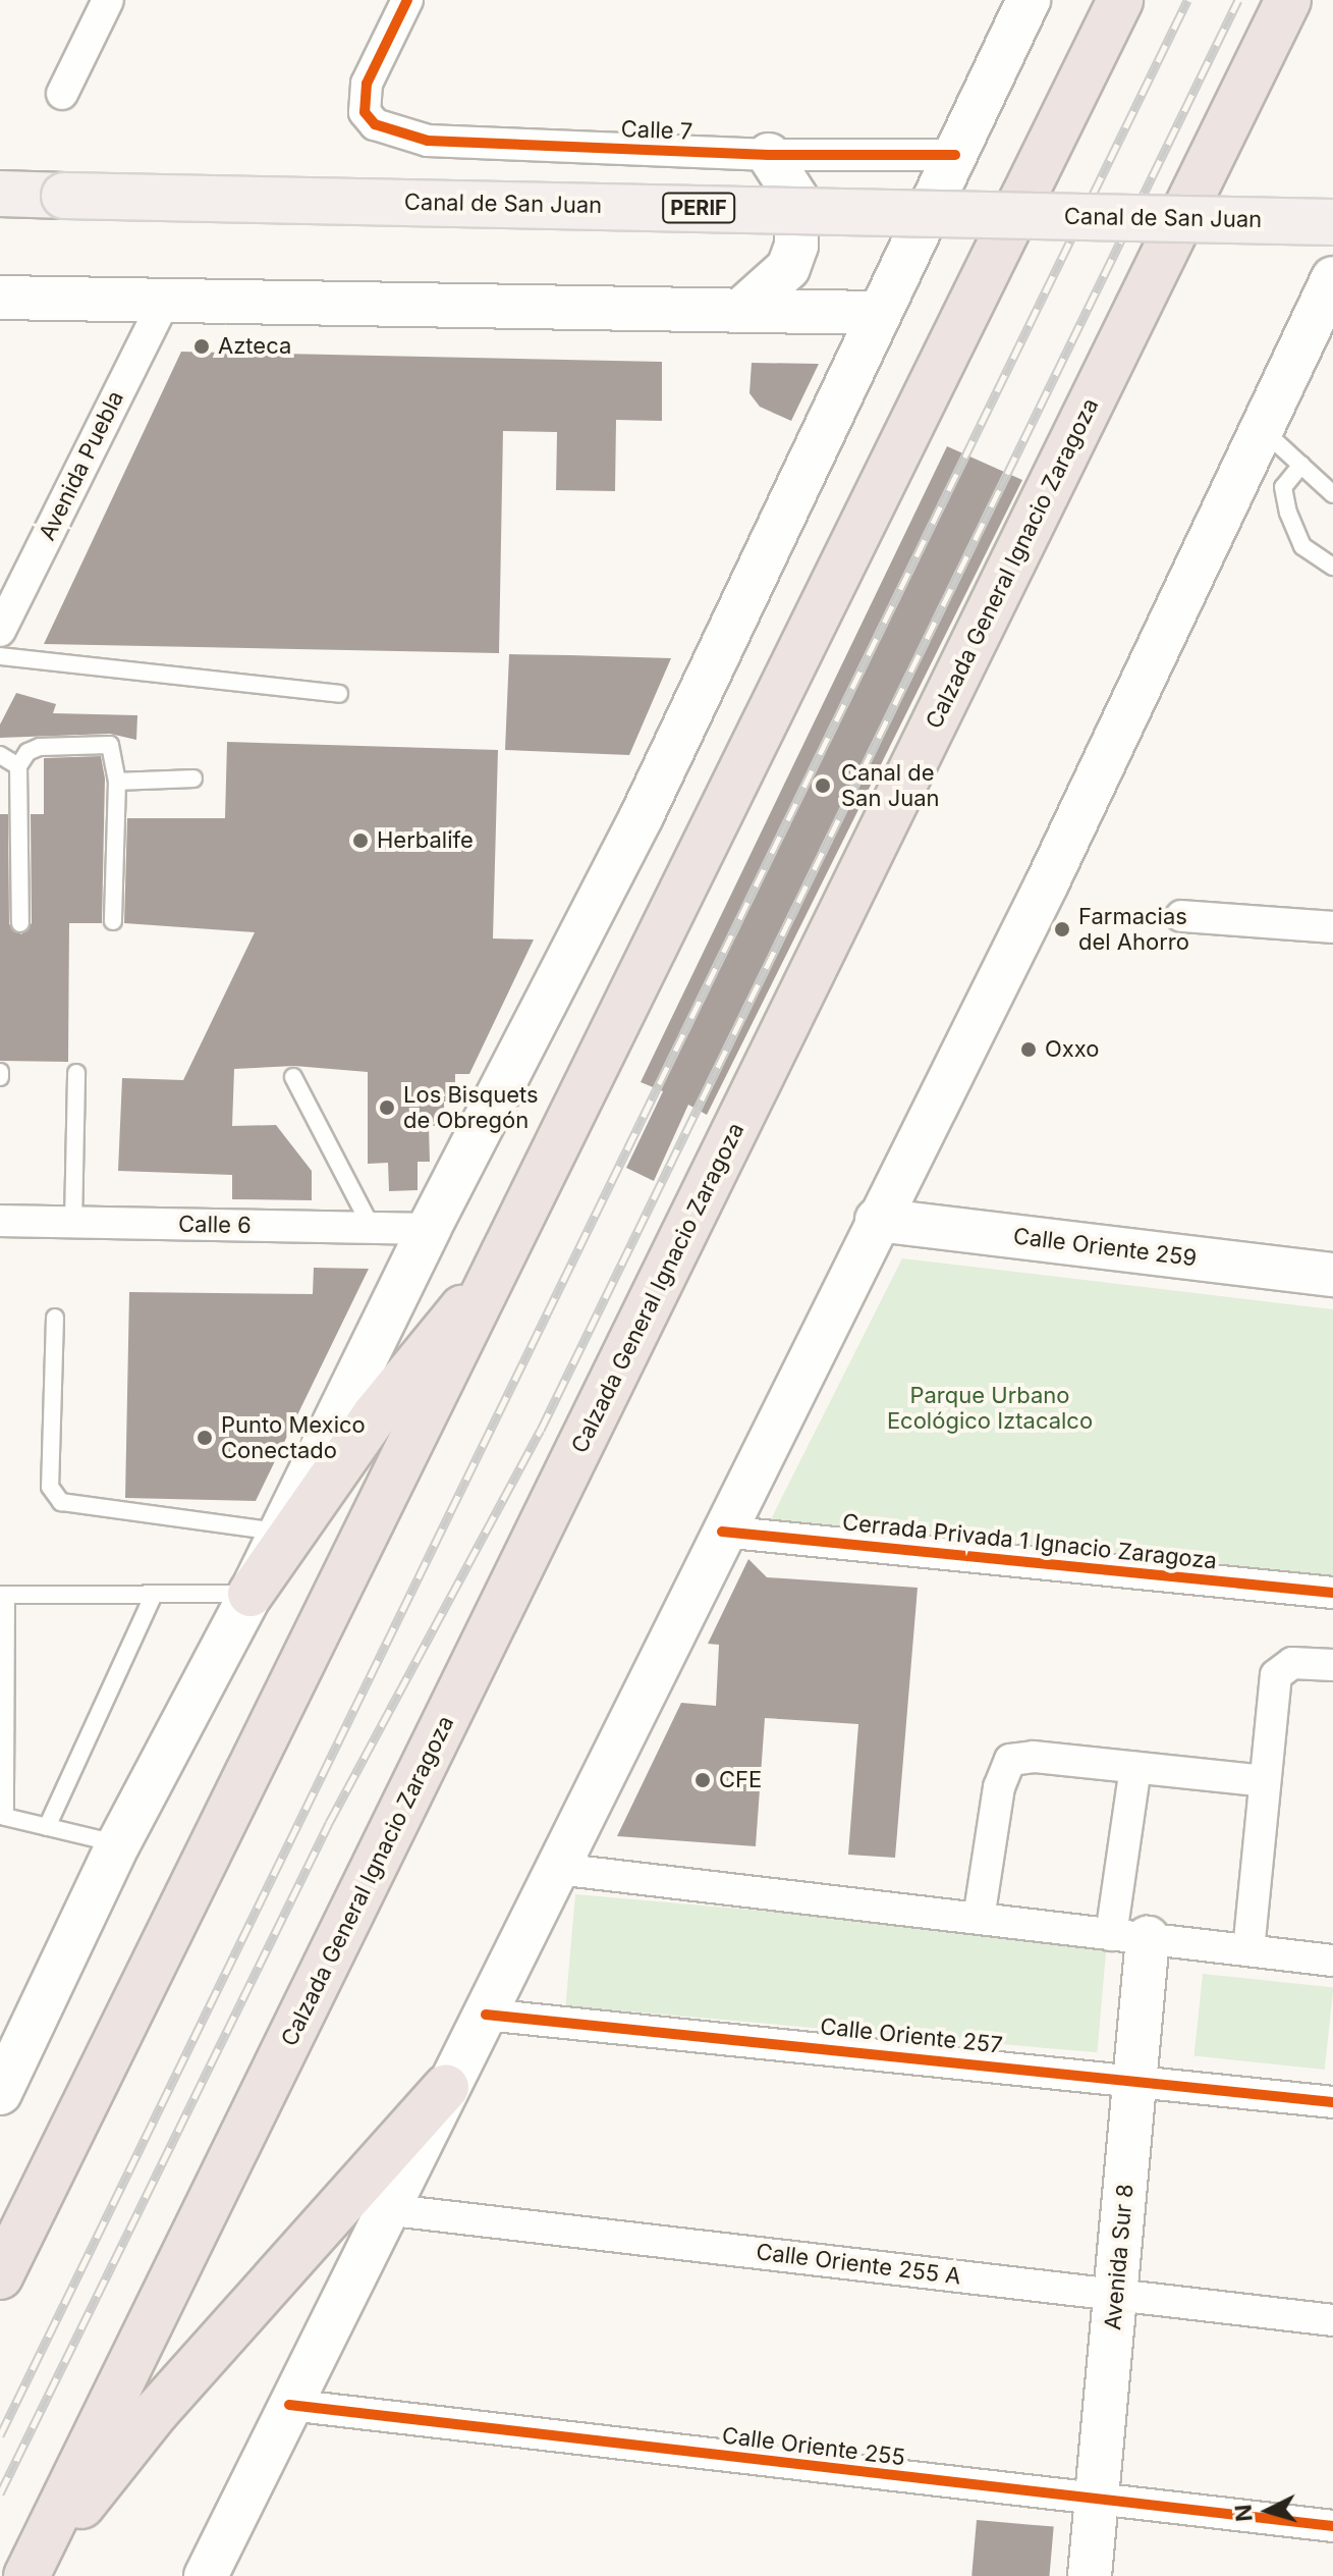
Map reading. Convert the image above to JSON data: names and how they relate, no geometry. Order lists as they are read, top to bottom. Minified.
{"streets":{"highway":["Calzada General Ignacio Zaragoza"],"main road":["Canal de San Juan","PERIF","Calle Oriente 259","Avenida Sur 8"],"street":["Calle 7","Avenida Puebla","Calle 6","Cerrada Privada 1 Ignacio Zaragoza","Calle Oriente 257","Calle Oriente 255 A","Calle Oriente 255"]},"crossings":[["Calle Oriente 257","Avenida Sur 8"],["Avenida Sur 8","Calle Oriente 255 A"],["Avenida Sur 8","Calle Oriente 255"]],"parks":["Parque Urbano Ecológico Iztacalco"],"places":["Azteca","Canal de San Juan","Herbalife","Farmacias del Ahorro","Oxxo","Los Bisquets de Obregón","Punto Mexico Conectado","CFE"],"north":"left"}
